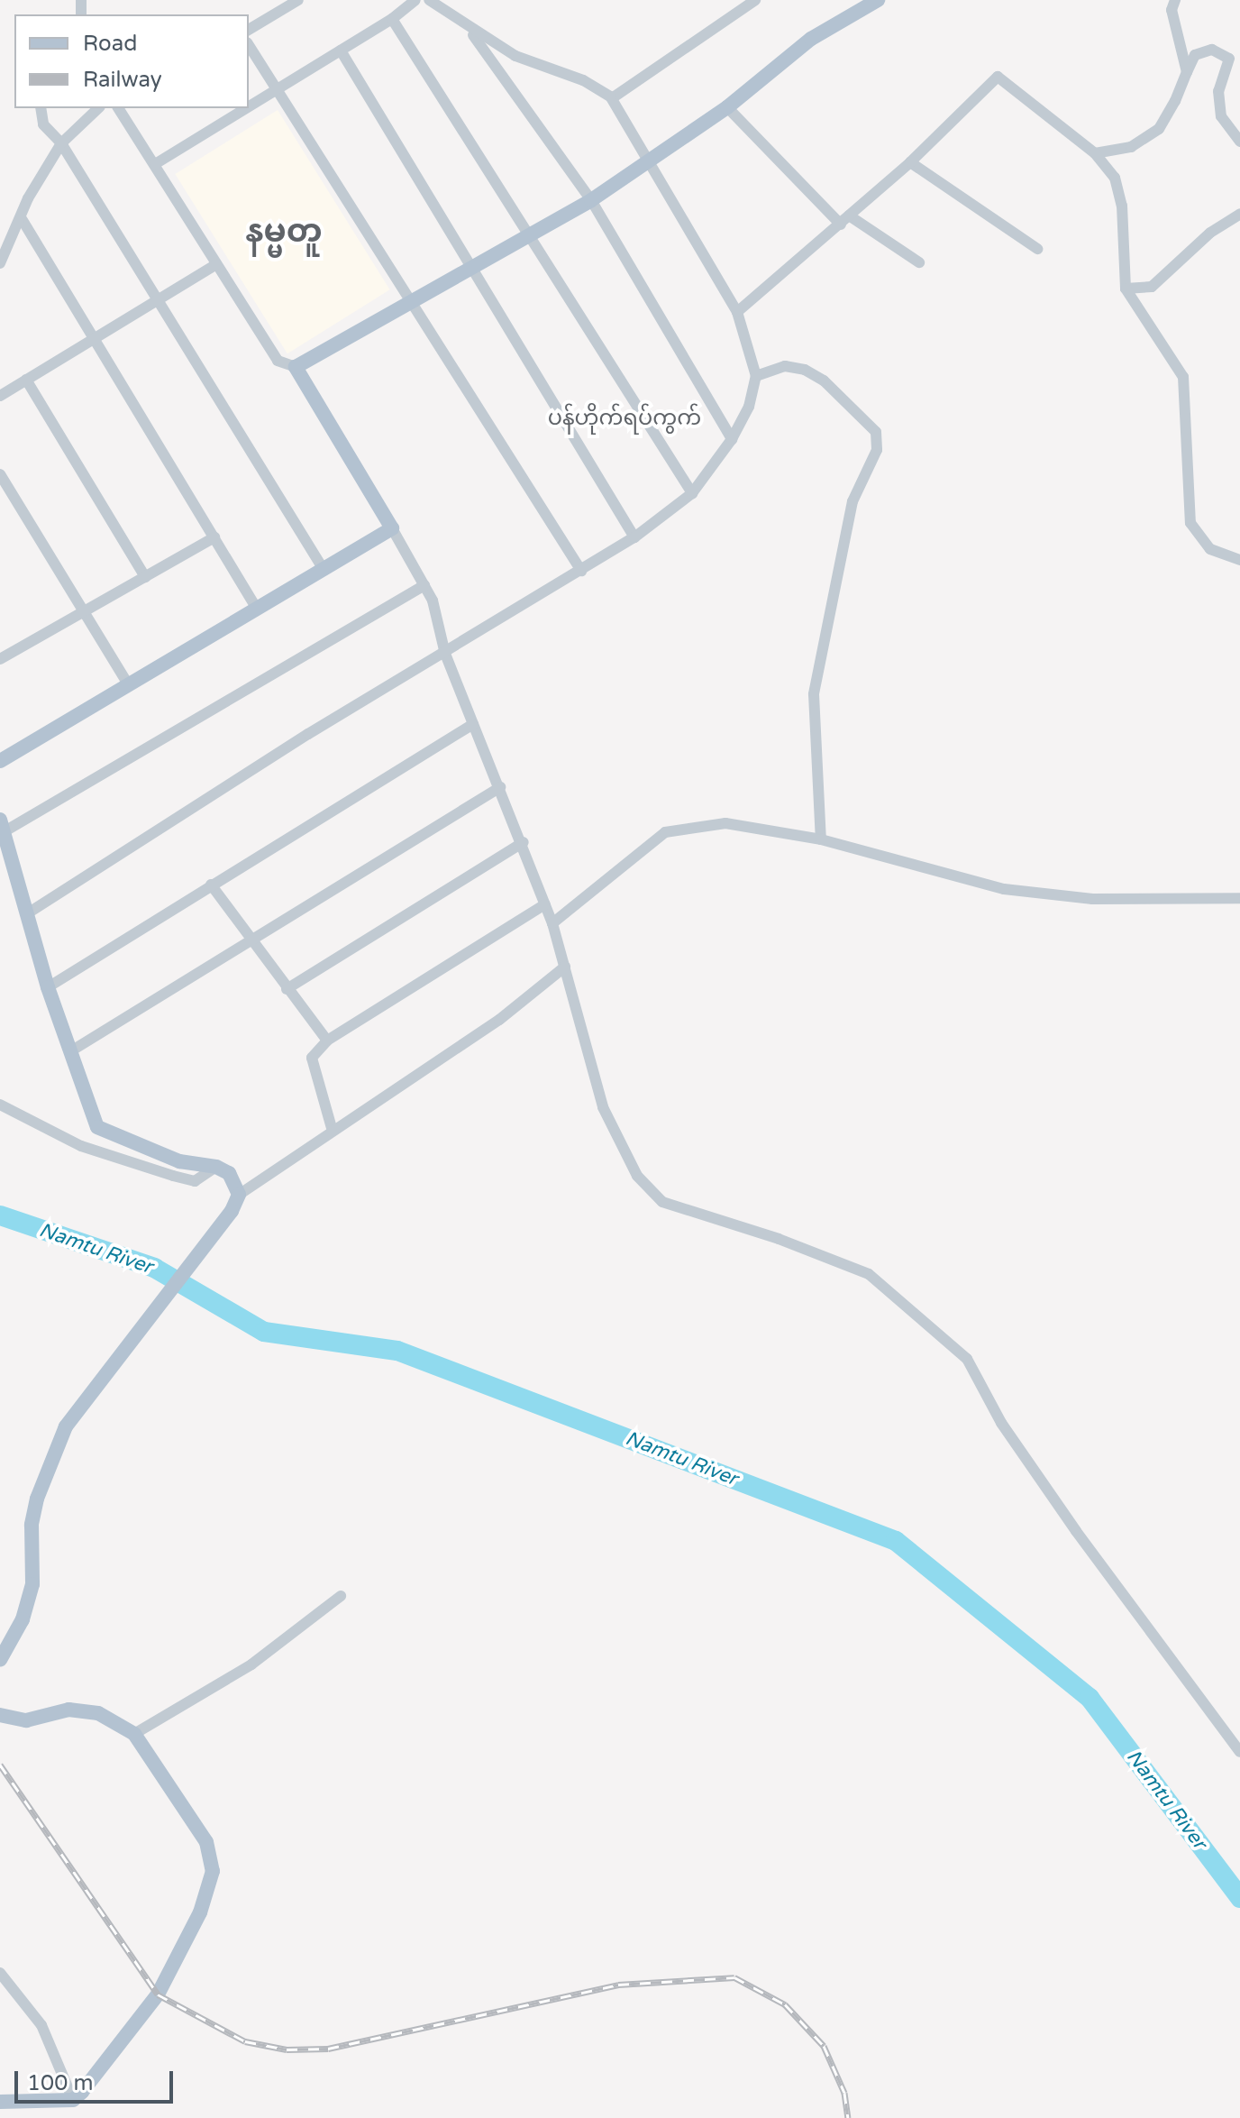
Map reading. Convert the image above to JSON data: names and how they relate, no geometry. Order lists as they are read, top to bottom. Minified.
{"districts":["နမ္မတူ","ပန်ဟိုက်ရပ်ကွက်"],"water":["Namtu River"],"legend":["Road","Railway"],"scale_bar":"100 m"}
